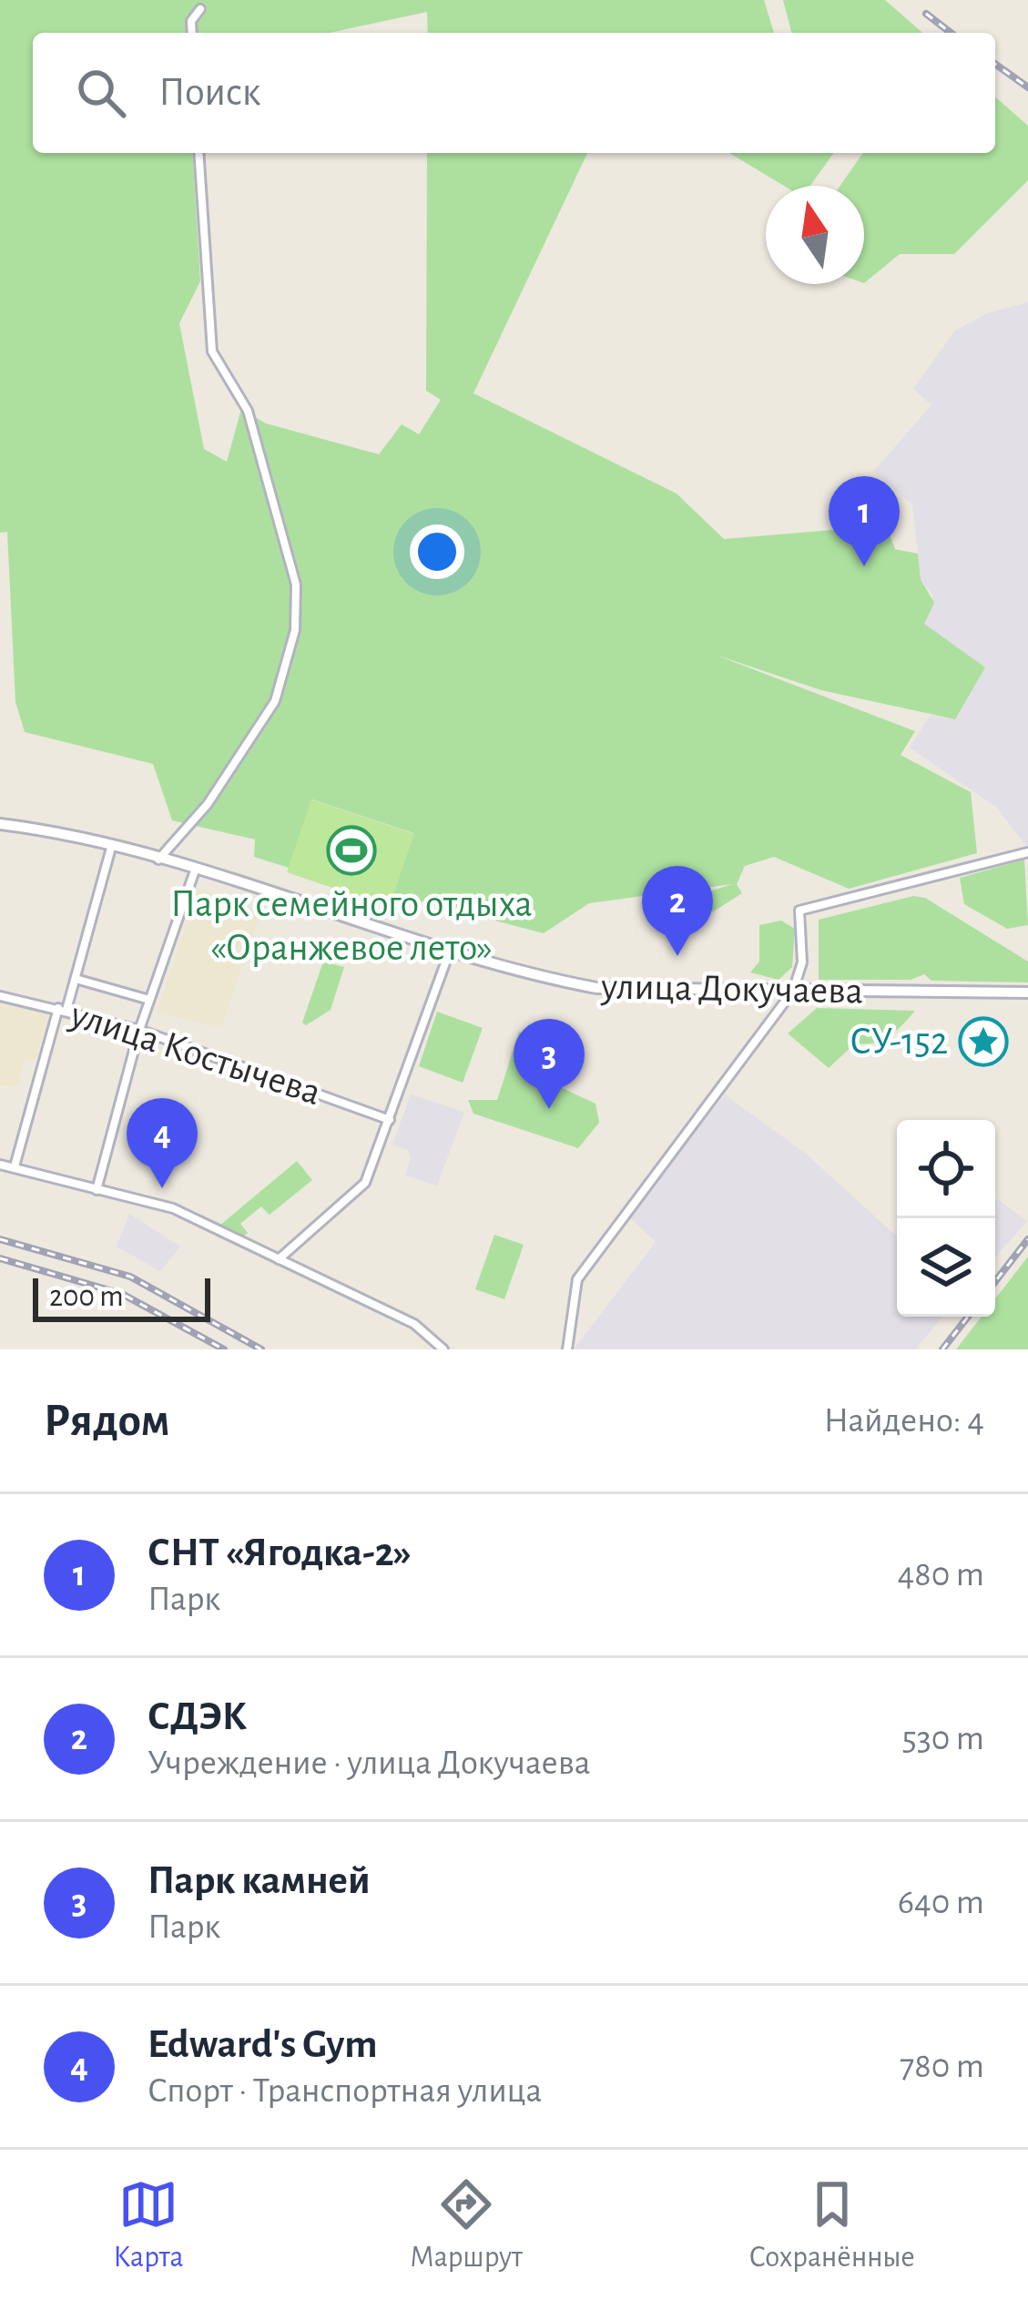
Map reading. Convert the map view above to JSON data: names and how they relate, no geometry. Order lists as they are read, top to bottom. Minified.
{"streets":{"main road":["улица Докучаева"],"street":["улица Костычева"]},"places":{"sports":["Парк семейного отдыха «Оранжевое лето»"],"place":["СУ-152"]},"scale_bar":"200 m","north":"top","page":{"search":"Поиск","pins":["1","2","3","4"],"scale":"200 m","heading":["Рядом","Найдено: 4"],"list":[{"mark":"1","name":"СНТ «Ягодка-2»","note":"Парк","value":"480 m"},{"mark":"2","name":"СДЭК","note":"Учреждение · улица Докучаева","value":"530 m"},{"mark":"3","name":"Парк камней","note":"Парк","value":"640 m"},{"mark":"4","name":"Edward's Gym","note":"Спорт · Транспортная улица","value":"780 m"}],"nav":["Карта","Маршрут","Сохранённые"]}}
